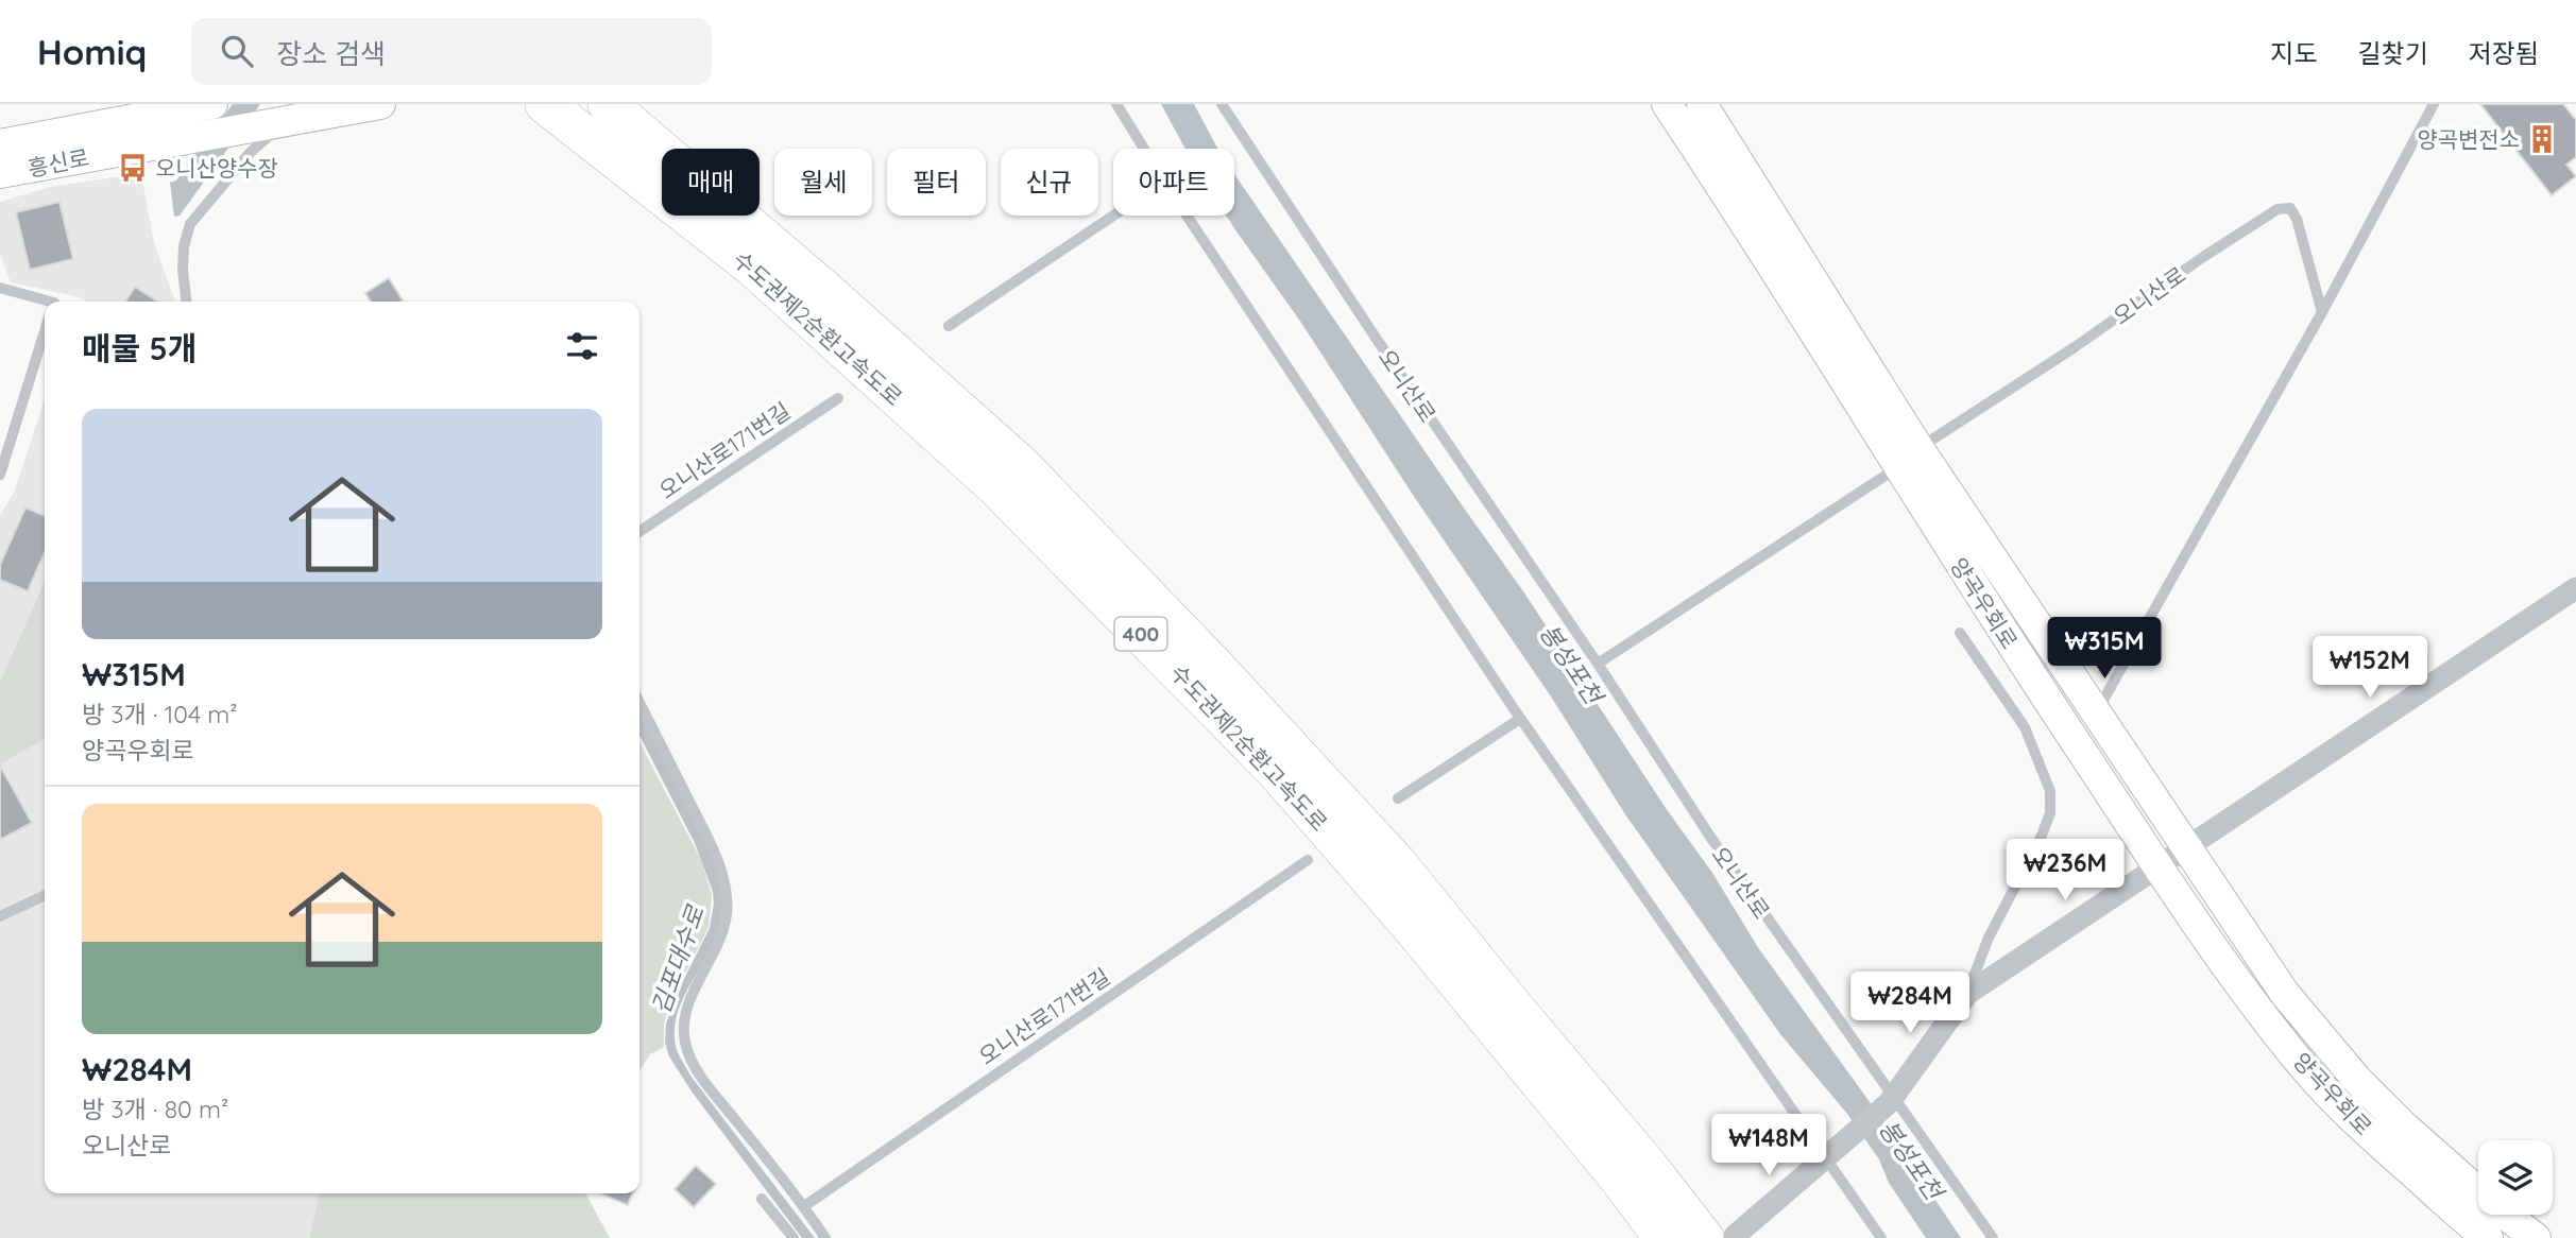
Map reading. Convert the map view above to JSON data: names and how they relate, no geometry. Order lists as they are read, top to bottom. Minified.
{"streets":{"highway":["수도권제2순환고속도로","400"],"main road":["흥신로","양곡우회로"],"lane":["오니산로","오니산로171번길"]},"crossings":[["오니산로","양곡우회로"]],"water":["봉성포천","김포대수로"],"places":{"building":["양곡변전소"],"bus stop":["오니산양수장"]},"page":{"header":"Homiq","search":"장소 검색","nav":["지도","길찾기","저장됨"],"chip":["매매","월세","필터","신규","아파트"],"heading":"매물 5개","list":[{"name":"₩315M","note":"방 3개 · 104 m² · 양곡우회로"},{"name":"₩284M","note":"방 3개 · 80 m² · 오니산로"}],"price":["₩315M","₩152M","₩236M","₩284M","₩148M"]}}
